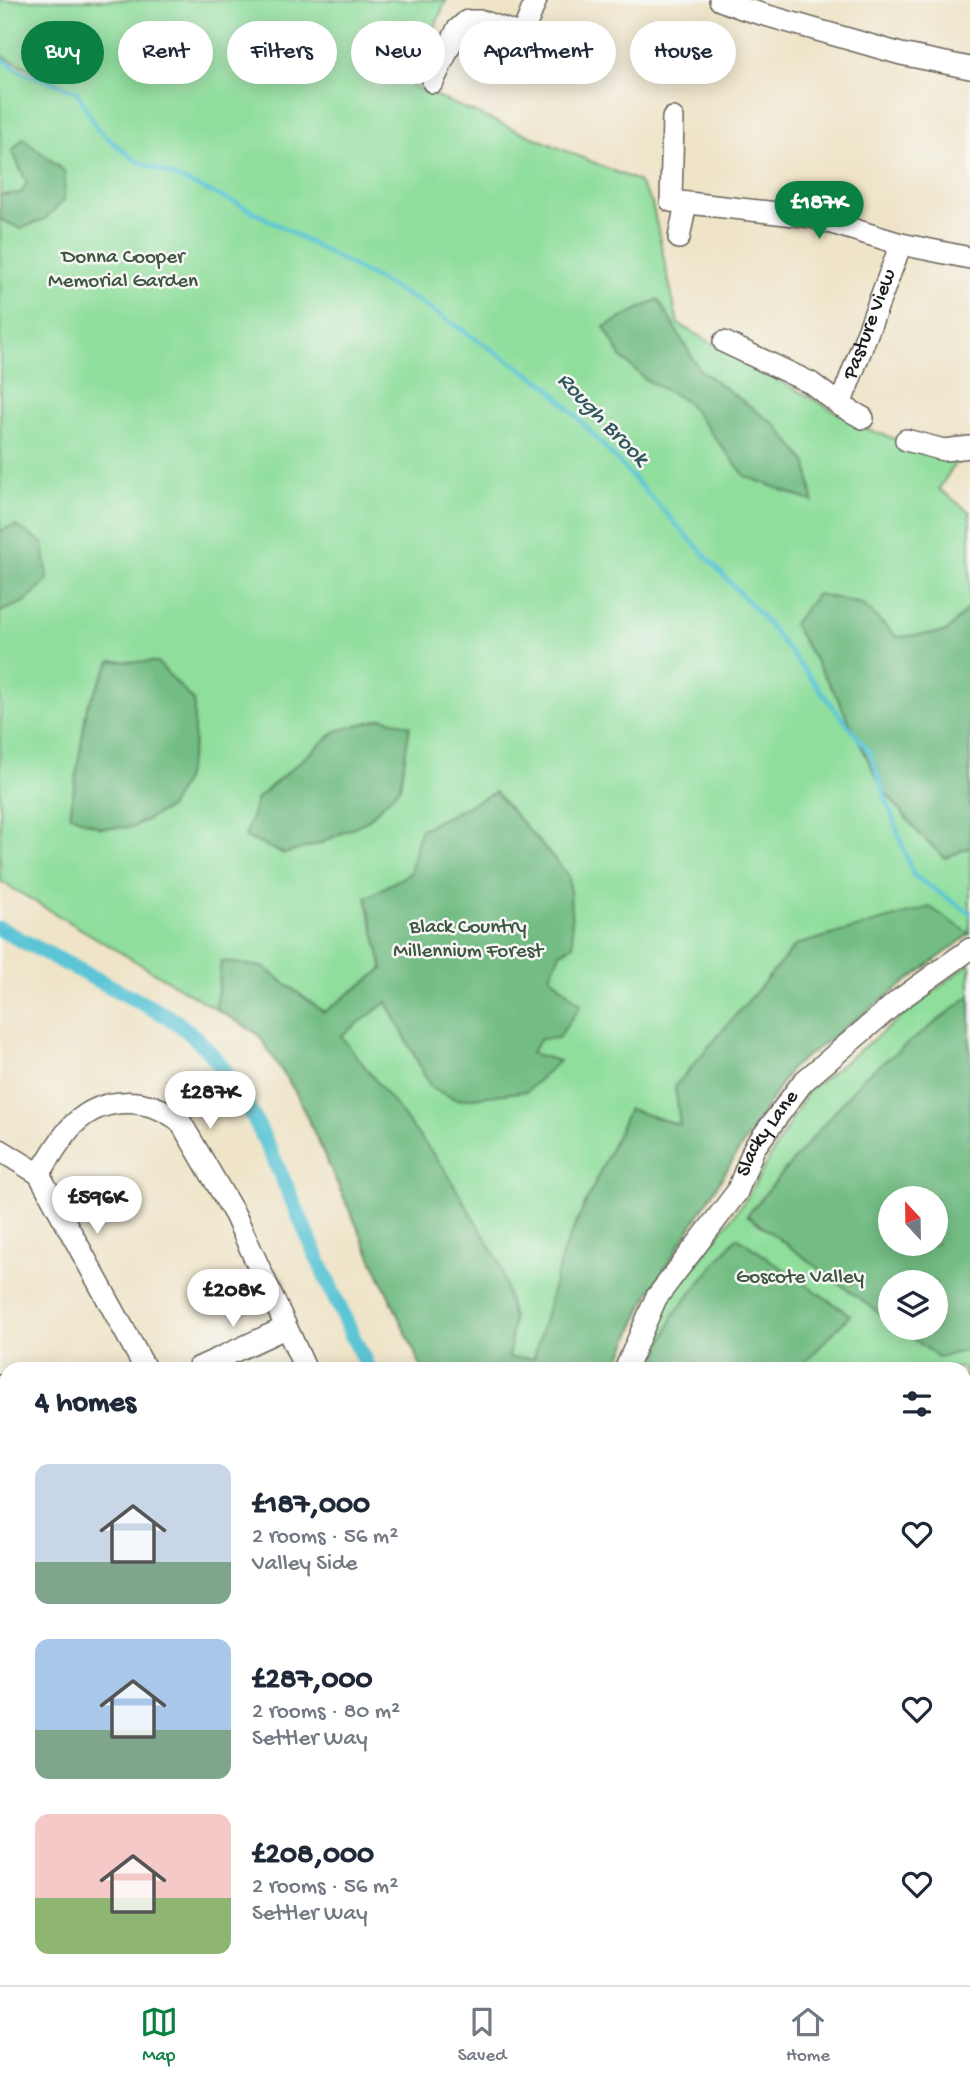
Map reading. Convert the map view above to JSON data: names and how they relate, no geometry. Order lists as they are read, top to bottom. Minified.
{"streets":{"street":["Pasture View","Slacky Lane"]},"water":["Rough Brook"],"parks":["Donna Cooper Memorial Garden","Black Country Millennium Forest","Goscote Valley"],"north":"top","page":{"chip":["Buy","Rent","Filters","New","Apartment","House"],"price":["£187K","£287K","£596K","£208K"],"heading":"4 homes","list":[{"name":"£187,000","note":"2 rooms · 56 m² · Valley Side"},{"name":"£287,000","note":"2 rooms · 80 m² · Settler Way"},{"name":"£208,000","note":"2 rooms · 56 m² · Settler Way"}],"tabs":["Map","Saved","Home"]}}
